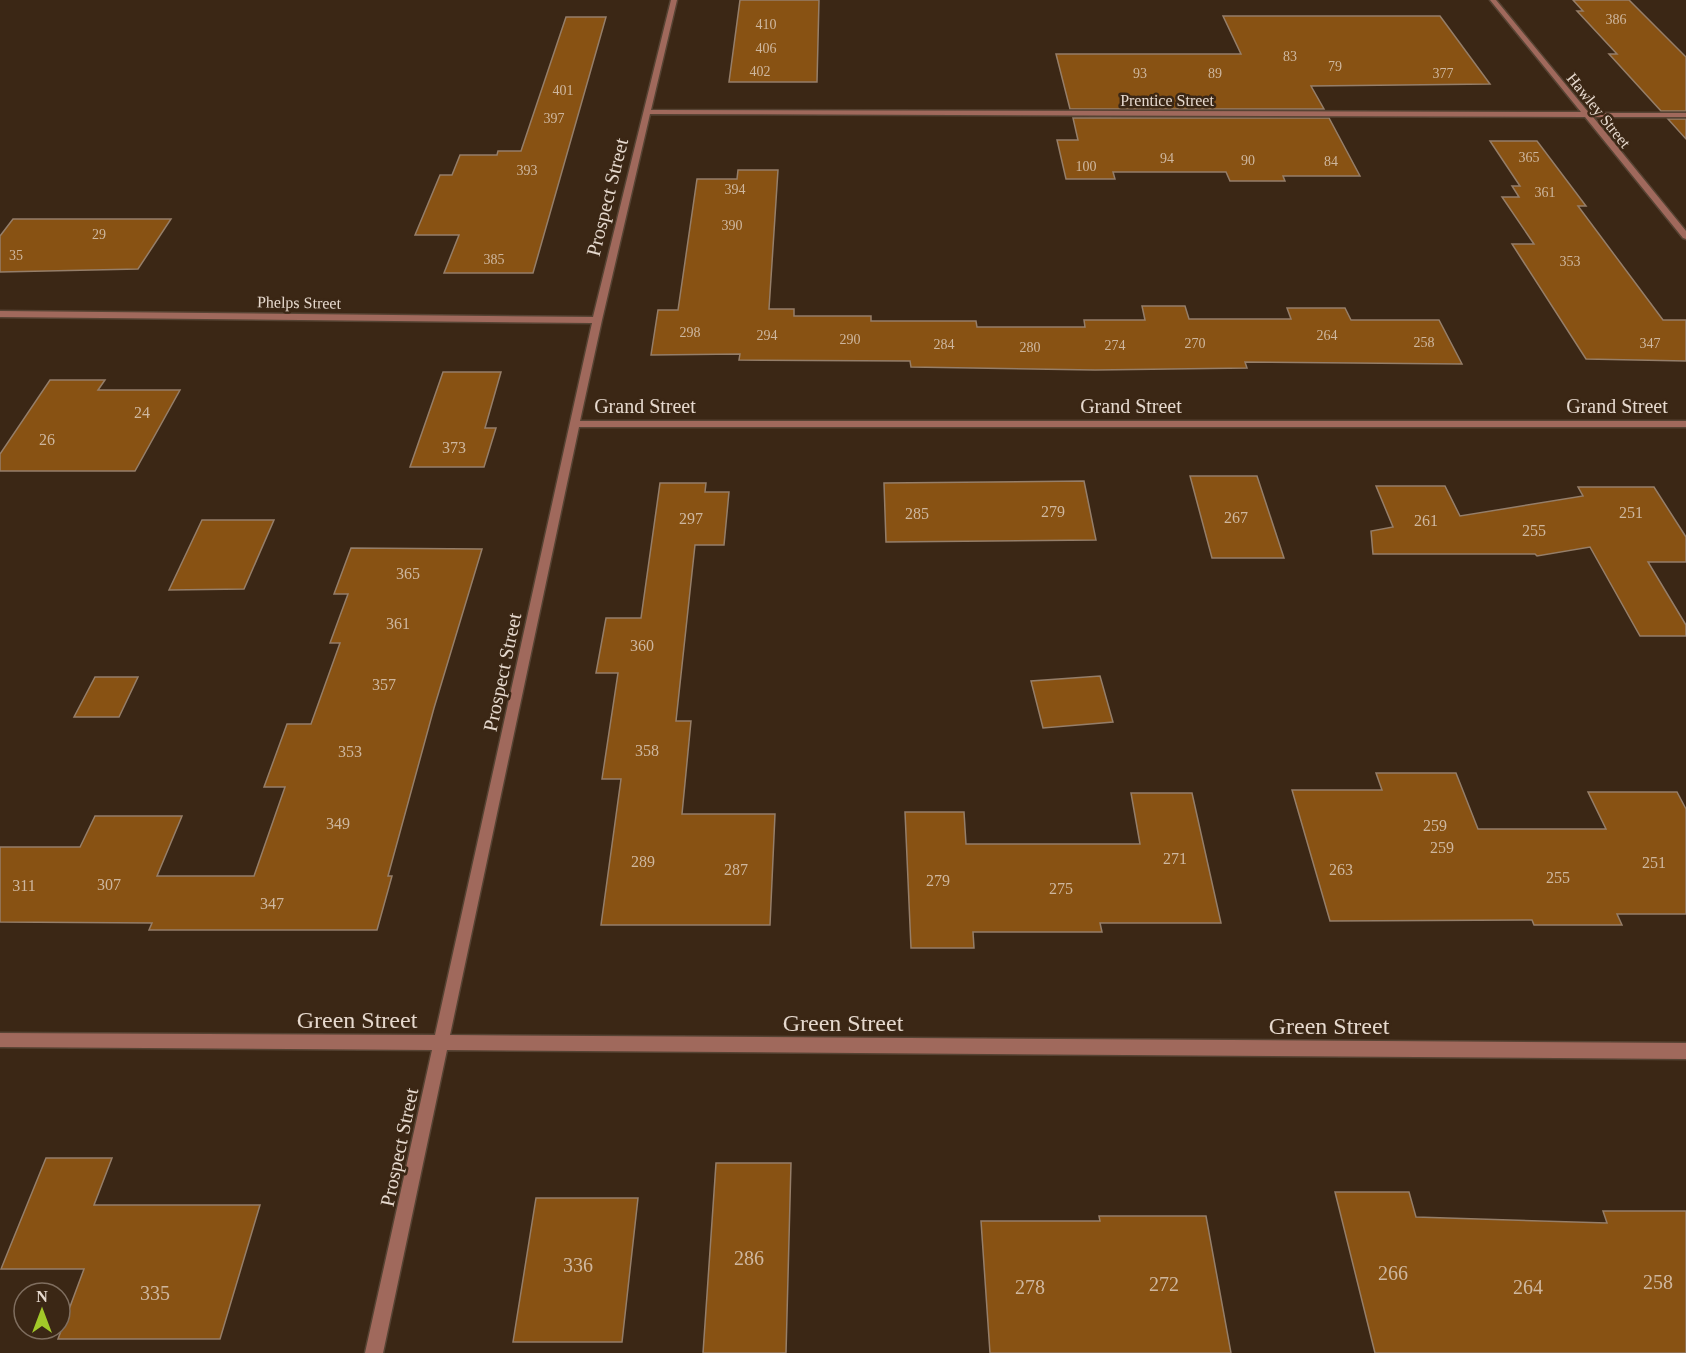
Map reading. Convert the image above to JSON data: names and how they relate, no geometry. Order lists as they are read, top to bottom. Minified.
{"streets":{"street":["Prentice Street","Hawley Street","Prospect Street","Phelps Street","Grand Street","Green Street"]},"crossings":[["Prentice Street","Hawley Street"],["Prentice Street","Prospect Street"],["Prospect Street","Phelps Street"],["Prospect Street","Grand Street"],["Prospect Street","Green Street"]],"house_numbers":["386","410","406","83","79","402","93","89","377","401","397","365","94","90","84","100","393","394","361","390","29","35","385","353","298","294","264","290","258","270","347","284","274","280","24","26","373","279","251","285","267","297","261","255","365","361","360","357","358","353","349","259","259","271","289","251","287","263","255","279","307","311","275","347","286","336","266","258","272","278","264","335"],"north":"top"}
